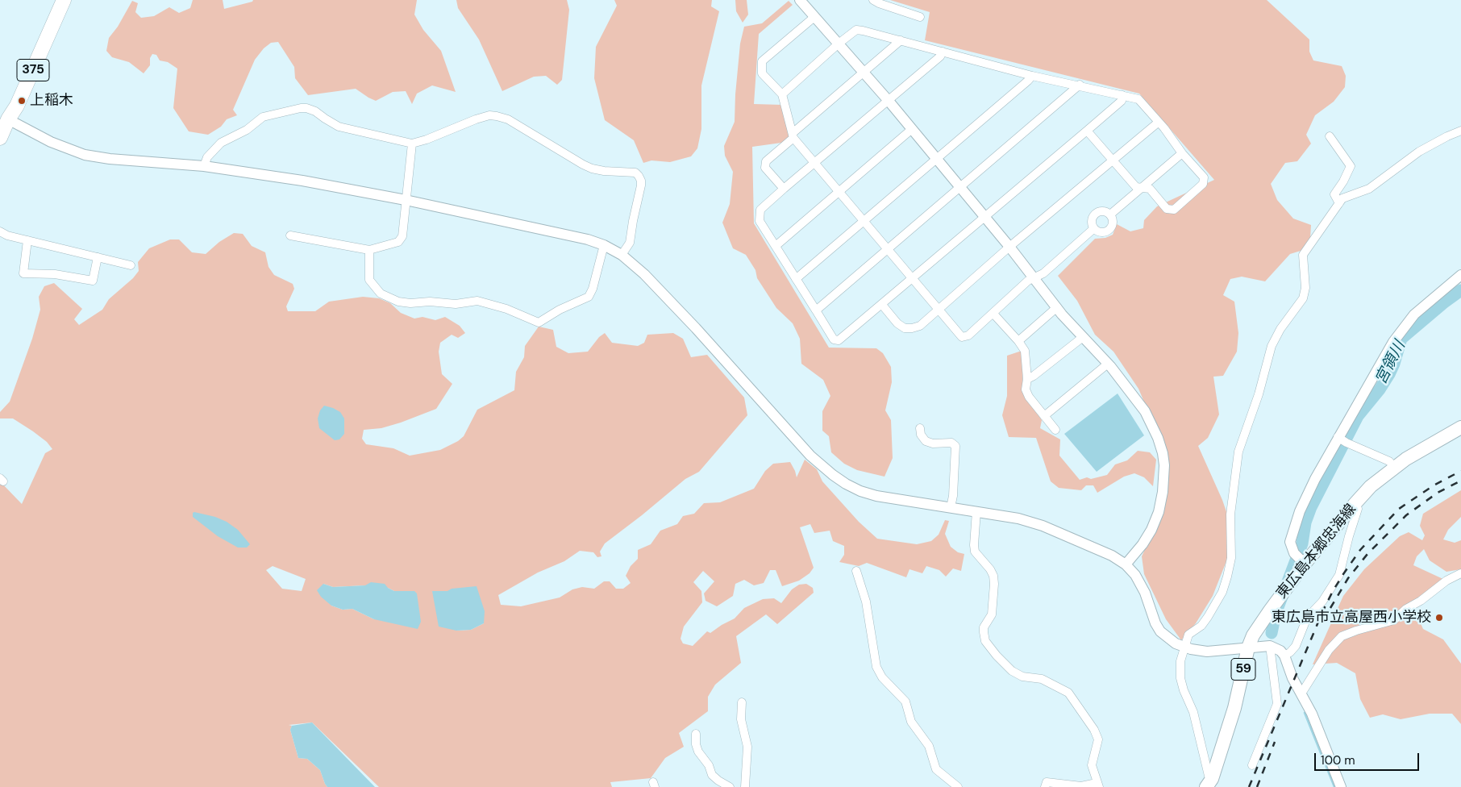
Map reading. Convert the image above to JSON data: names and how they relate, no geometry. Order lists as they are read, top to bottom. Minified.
{"streets":{"highway":["375"],"main road":["東広島本郷忠海線","59"]},"water":["宮領川"],"places":["上稲木","東広島市立高屋西小学校"],"scale_bar":"100 m"}
